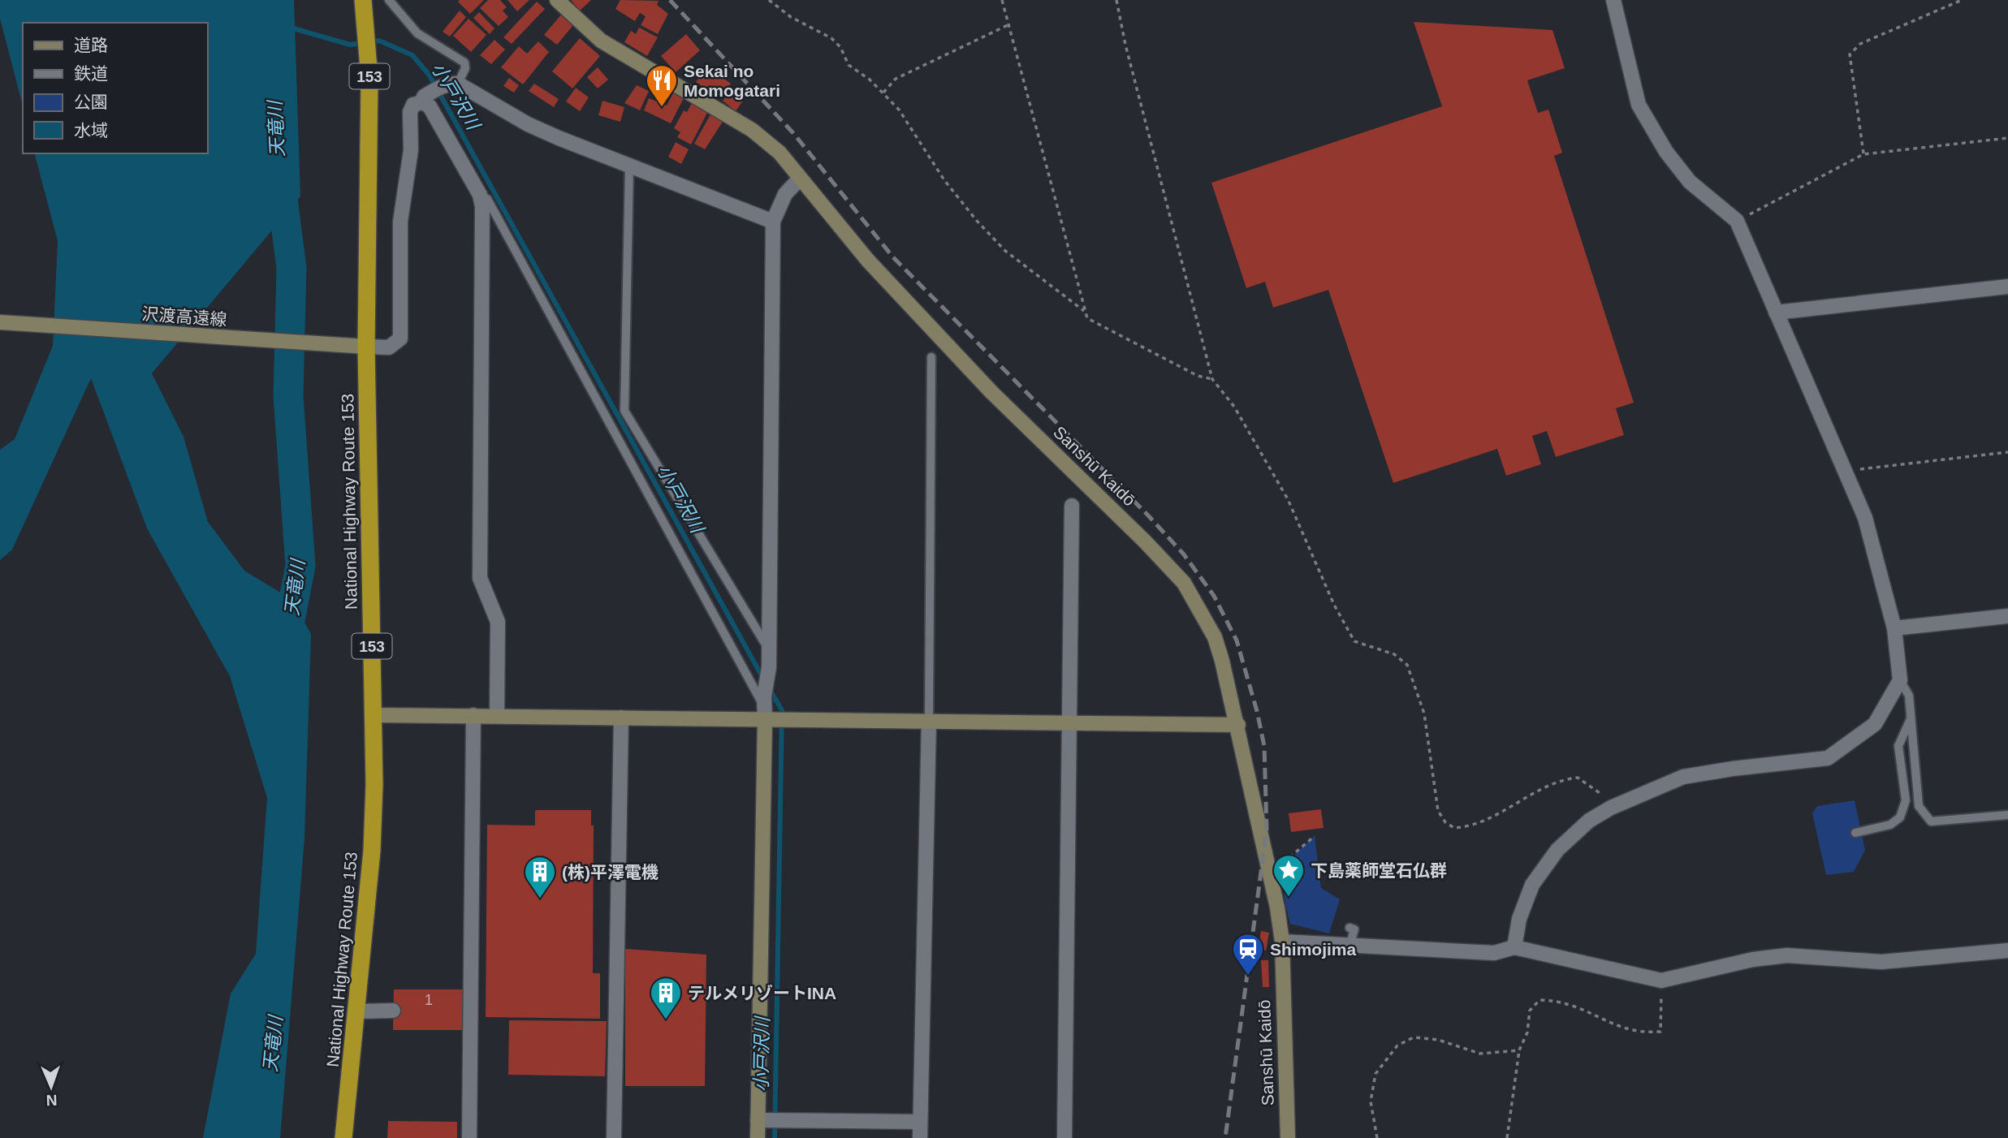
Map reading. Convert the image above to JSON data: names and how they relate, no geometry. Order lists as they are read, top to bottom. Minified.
{"streets":{"highway":["153","National Highway Route 153"],"main road":["沢渡高遠線","Sanshū Kaidō"]},"crossings":[["沢渡高遠線","National Highway Route 153"]],"water":["小戸沢川","天竜川"],"places":{"restaurant":["Sekai no Momogatari"],"place":["下島薬師堂石仏群"],"building":["(株)平澤電機","テルメリゾートINA"],"station":["Shimojima"]},"house_numbers":["1"],"legend":["道路","鉄道","公園","水域"],"north":"bottom"}
